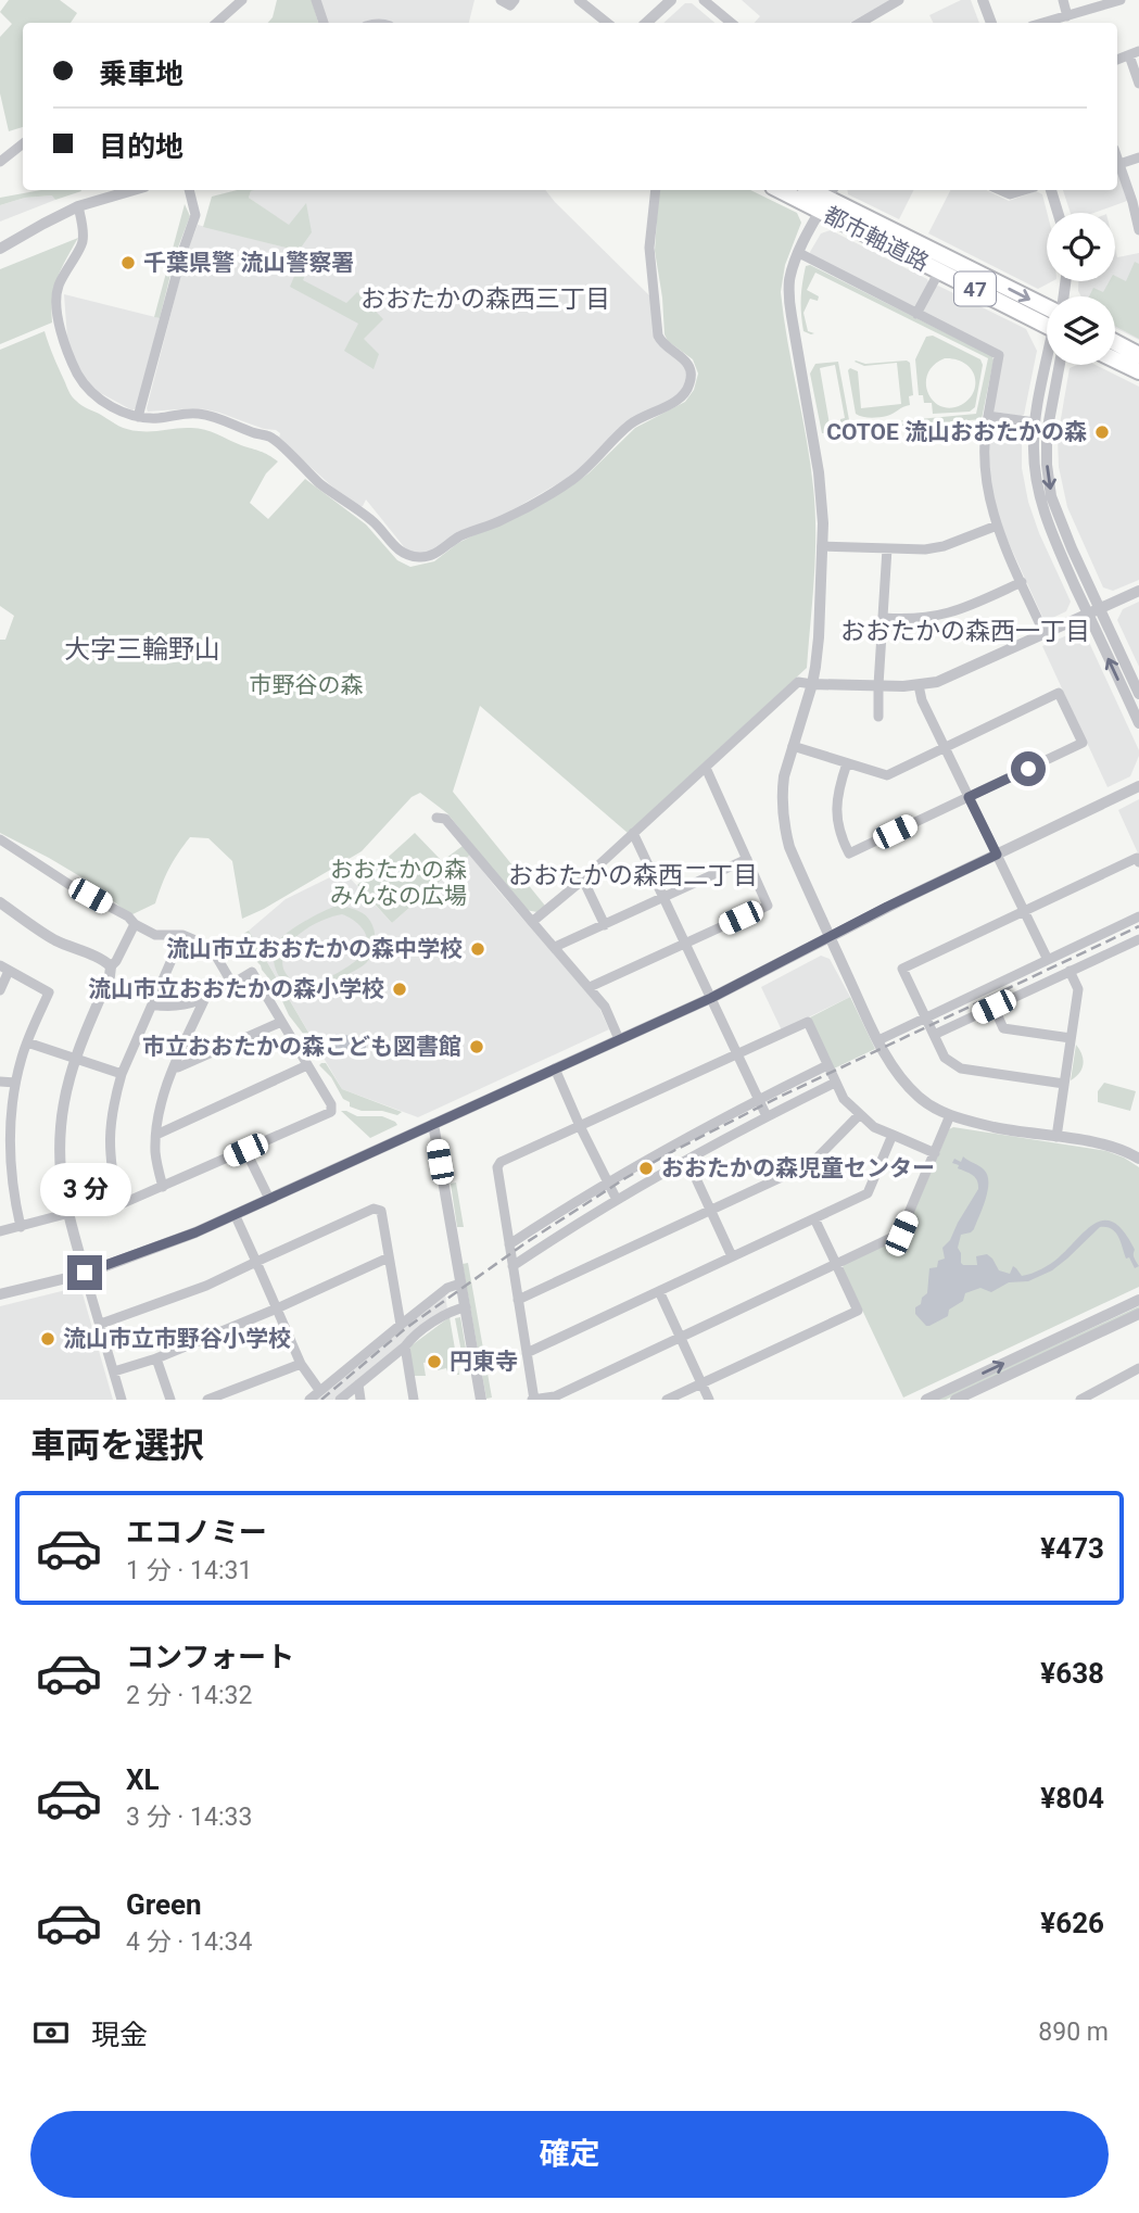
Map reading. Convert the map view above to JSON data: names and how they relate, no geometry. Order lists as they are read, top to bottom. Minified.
{"streets":{"main road":["都市軸道路","47"]},"districts":["おおたかの森西三丁目","おおたかの森西一丁目","大字三輪野山","おおたかの森西二丁目"],"parks":["市野谷の森","おおたかの森 みんなの広場"],"places":["千葉県警 流山警察署","COTOE 流山おおたかの森","流山市立おおたかの森中学校","流山市立おおたかの森小学校","市立おおたかの森こども図書館","おおたかの森児童センター","流山市立市野谷小学校","円東寺"],"page":{"banner":["乗車地","目的地"],"bubble":"3 分","heading":"車両を選択","list":[{"name":"エコノミー","note":"1 分 · 14:31","value":"¥473"},{"name":"コンフォート","note":"2 分 · 14:32","value":"¥638"},{"name":"XL","note":"3 分 · 14:33","value":"¥804"},{"name":"Green","note":"4 分 · 14:34","value":"¥626"}],"pay":["現金","890 m"],"buttons":"確定"}}
